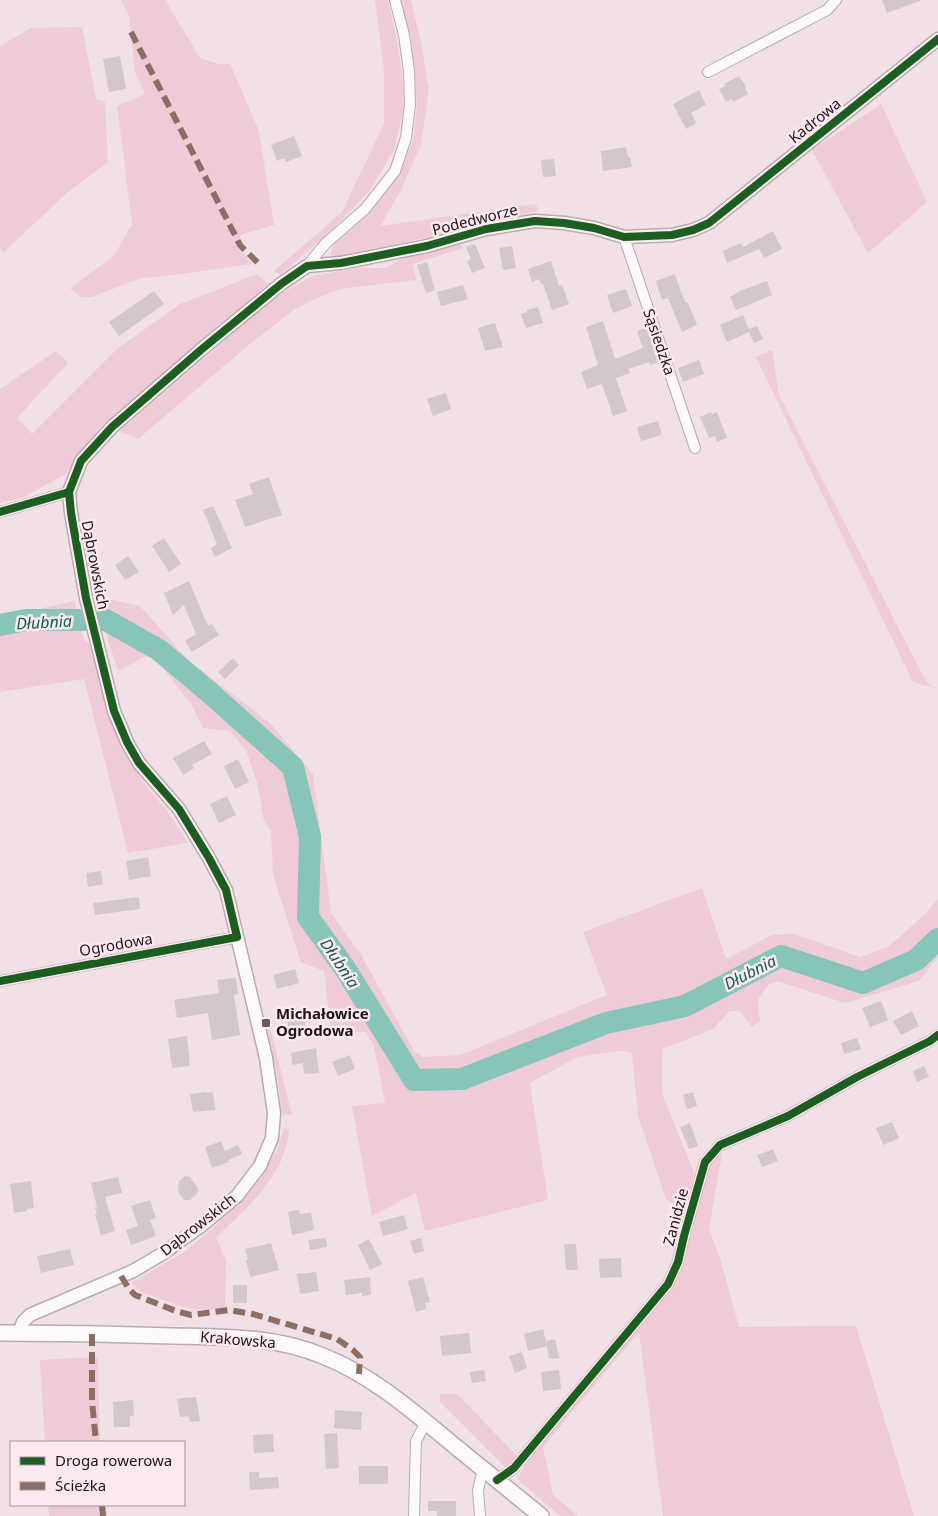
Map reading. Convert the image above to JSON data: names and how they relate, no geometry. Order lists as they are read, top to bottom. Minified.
{"streets":{"main road":["Krakowska"],"street":["Kadrowa","Podedworze","Sąsiedzka","Dąbrowskich","Ogrodowa","Zanidzie"]},"crossings":[["Kadrowa","Podedworze"],["Podedworze","Sąsiedzka"],["Podedworze","Dąbrowskich"],["Dąbrowskich","Ogrodowa"],["Dąbrowskich","Krakowska"],["Zanidzie","Krakowska"]],"water":["Dłubnia"],"places":{"transit":["Michałowice Ogrodowa"]},"legend":["Droga rowerowa","Ścieżka"]}
